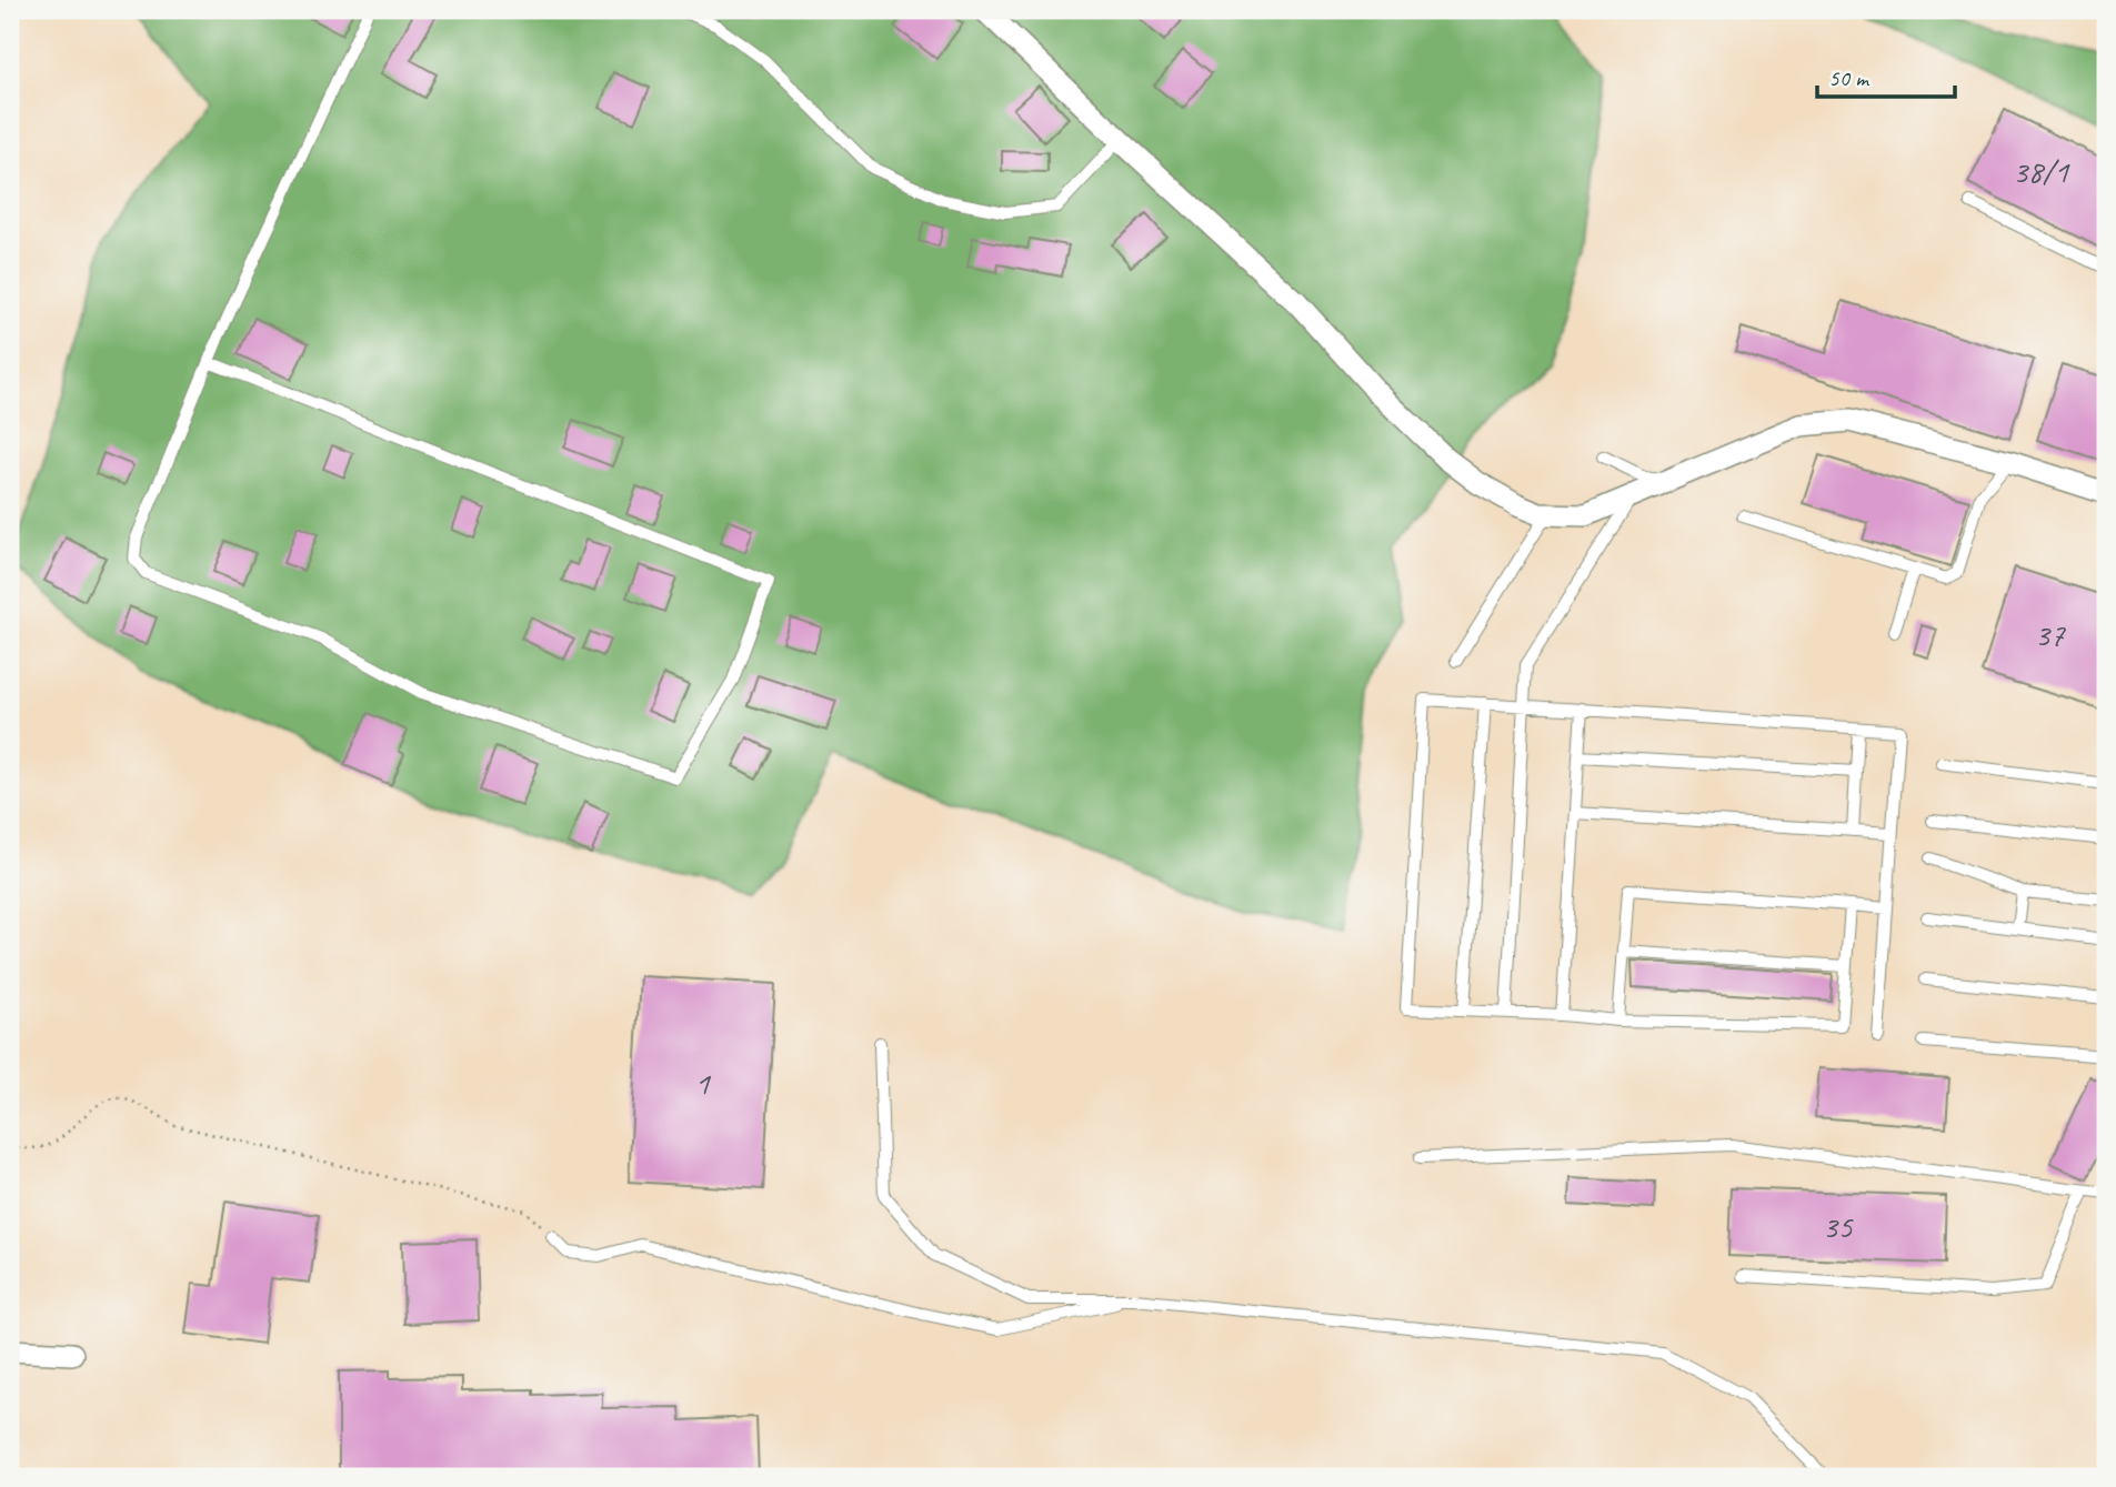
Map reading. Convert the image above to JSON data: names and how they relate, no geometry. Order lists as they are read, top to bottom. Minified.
{"house_numbers":["38/1","37","1","35"],"scale_bar":"50 m"}
